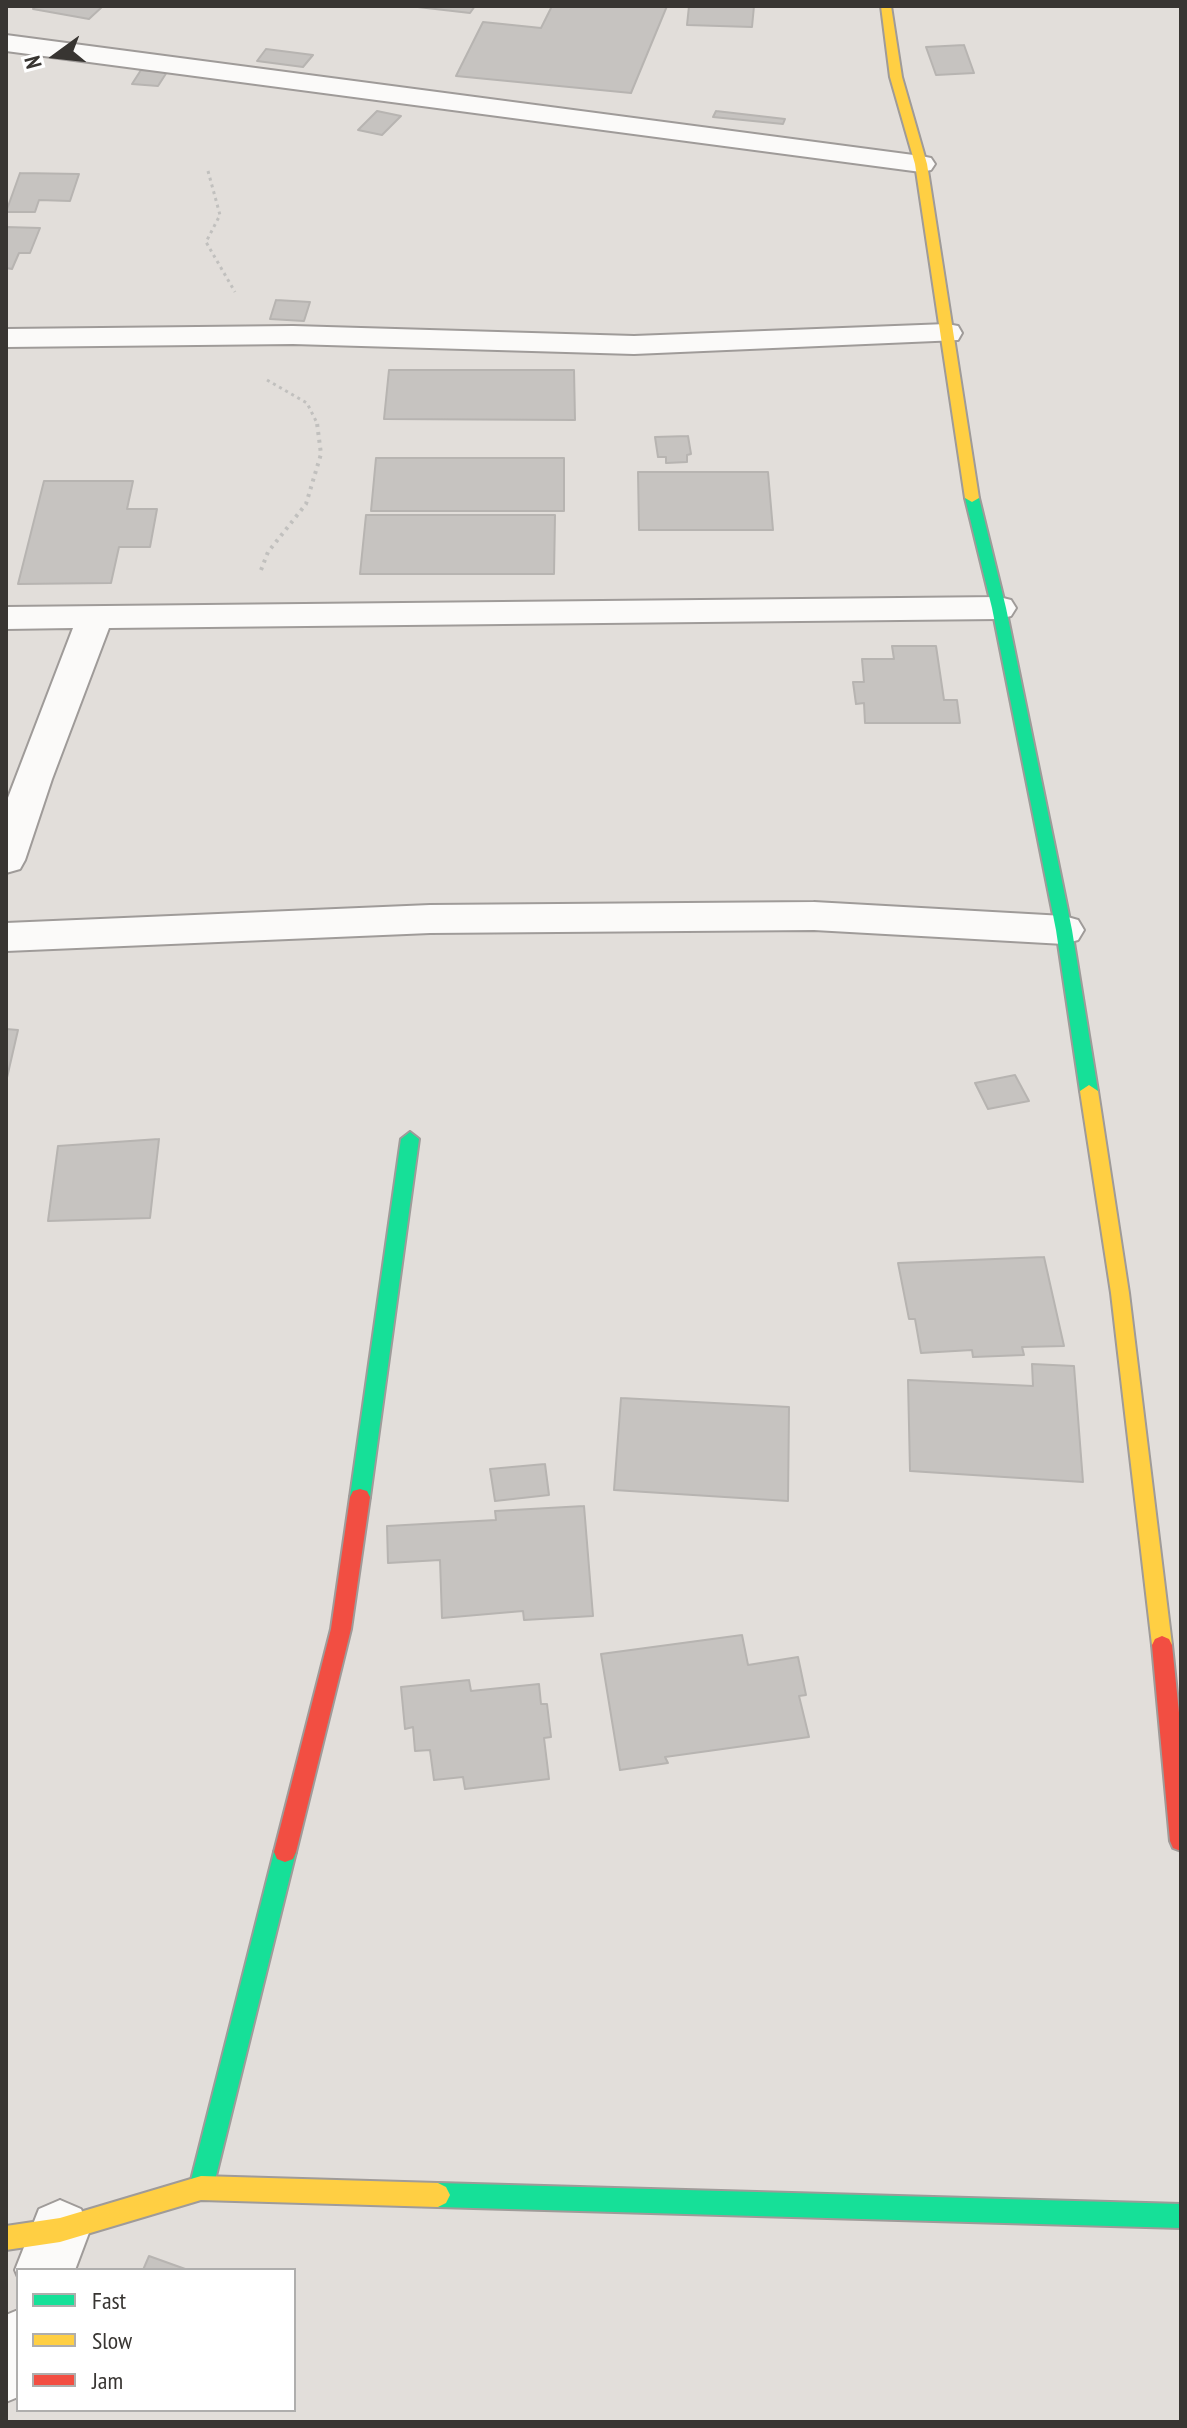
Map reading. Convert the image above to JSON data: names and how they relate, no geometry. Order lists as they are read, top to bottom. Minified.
{"legend":["Fast","Slow","Jam"],"north":"left"}
